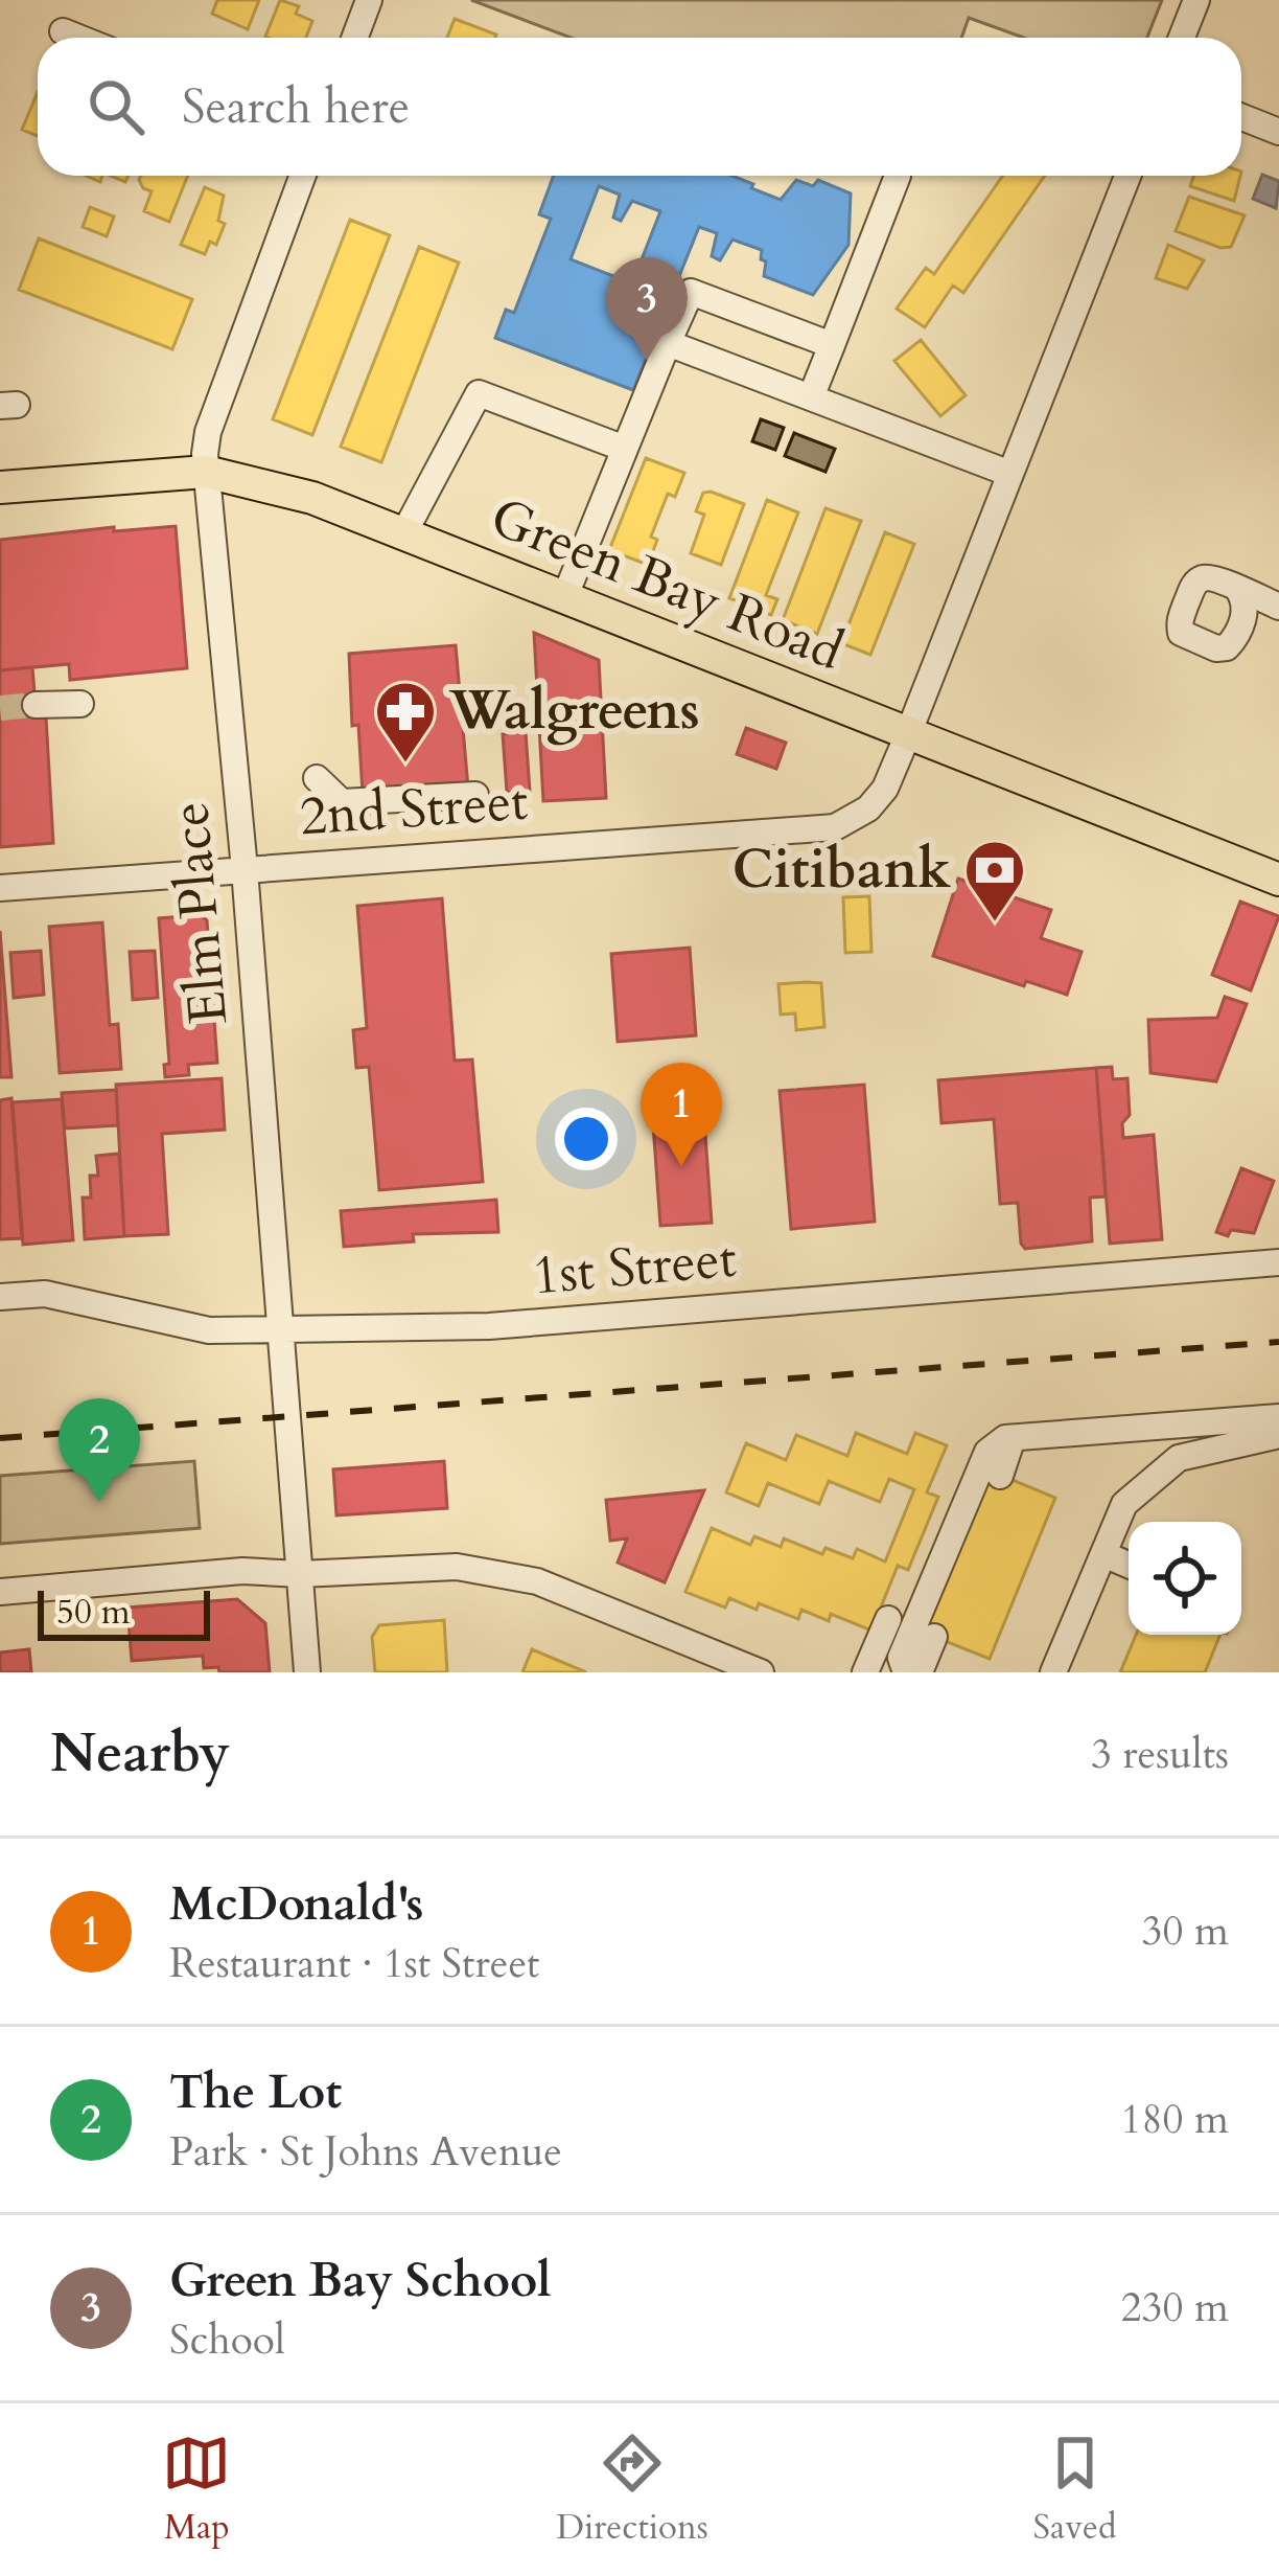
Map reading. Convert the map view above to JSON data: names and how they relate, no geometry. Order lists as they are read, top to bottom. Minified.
{"streets":{"main road":["Green Bay Road"],"street":["2nd Street","Elm Place","1st Street"]},"crossings":[["Green Bay Road","2nd Street"],["Green Bay Road","Elm Place"],["2nd Street","Elm Place"],["Elm Place","1st Street"]],"places":{"pharmacy":["Walgreens"],"bank":["Citibank"]},"scale_bar":"50 m","page":{"search":"Search here","pins":["3","1","2"],"scale":"50 m","heading":["Nearby","3 results"],"list":[{"mark":"1","name":"McDonald's","note":"Restaurant · 1st Street","value":"30 m"},{"mark":"2","name":"The Lot","note":"Park · St Johns Avenue","value":"180 m"},{"mark":"3","name":"Green Bay School","note":"School","value":"230 m"}],"nav":["Map","Directions","Saved"]}}
